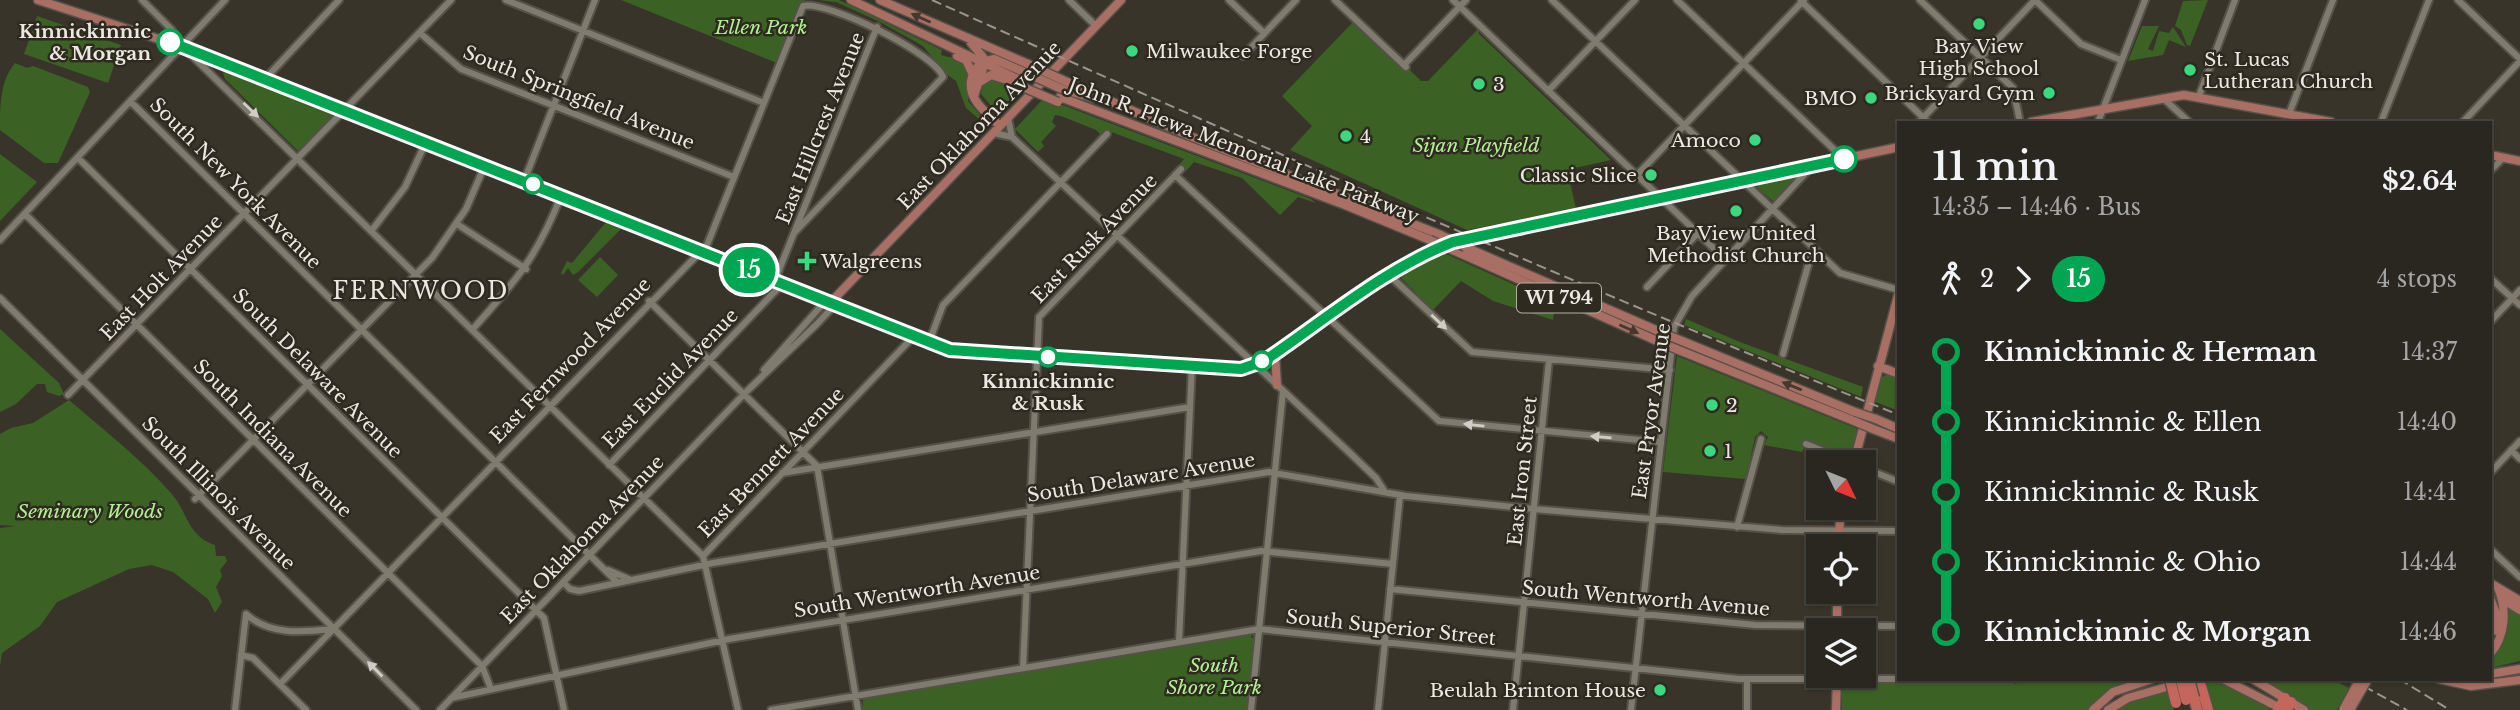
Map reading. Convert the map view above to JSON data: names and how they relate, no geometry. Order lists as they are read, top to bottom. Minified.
{"streets":{"main road":["East Oklahoma Avenue","John R. Plewa Memorial Lake Parkway","WI 794"],"street":["South Springfield Avenue","East Hillcrest Avenue","South New York Avenue","East Rusk Avenue","East Holt Avenue","East Fernwood Avenue","South Delaware Avenue","East Euclid Avenue","East Pryor Avenue","South Indiana Avenue","East Bennett Avenue","East Iron Street","South Illinois Avenue","South Wentworth Avenue","South Superior Street"]},"crossings":[["South Springfield Avenue","East Holt Avenue"],["South Springfield Avenue","East Fernwood Avenue"],["East Oklahoma Avenue","South New York Avenue"],["East Oklahoma Avenue","South Delaware Avenue"],["East Oklahoma Avenue","South Indiana Avenue"],["East Oklahoma Avenue","South Wentworth Avenue"],["East Hillcrest Avenue","East Fernwood Avenue"],["East Hillcrest Avenue","East Euclid Avenue"],["South New York Avenue","East Holt Avenue"],["South New York Avenue","East Fernwood Avenue"],["South New York Avenue","South Delaware Avenue"],["East Rusk Avenue","South Delaware Avenue"],["East Rusk Avenue","South Wentworth Avenue"],["East Rusk Avenue","South Superior Street"],["East Holt Avenue","South Delaware Avenue"],["East Holt Avenue","South Indiana Avenue"],["East Holt Avenue","South Illinois Avenue"],["East Fernwood Avenue","South Delaware Avenue"],["East Fernwood Avenue","South Indiana Avenue"],["East Fernwood Avenue","South Illinois Avenue"],["South Delaware Avenue","East Pryor Avenue"],["South Delaware Avenue","East Bennett Avenue"],["South Delaware Avenue","East Iron Street"],["East Pryor Avenue","South Wentworth Avenue"],["East Pryor Avenue","South Superior Street"],["South Indiana Avenue","South Wentworth Avenue"],["East Bennett Avenue","South Wentworth Avenue"],["East Iron Street","South Wentworth Avenue"],["East Iron Street","South Superior Street"]],"districts":["FERNWOOD"],"parks":["Ellen Park","Sijan Playfield","Seminary Woods","South Shore Park"],"places":{"other":["Bay View High School","Kinnickinnic & Morgan","Milwaukee Forge","St. Lucas Lutheran Church","3","Brickyard Gym","BMO","4","Amoco","Classic Slice","Bay View United Methodist Church","Kinnickinnic & Rusk","2","1","Beulah Brinton House"],"health":["Walgreens"]},"lines":["bus line 15"],"north":"bottom right","page":{"on_map":"15","heading":["11 min","14:35 – 14:46 · Bus","$2.64"],"legs":["2","15","4 stops"],"list":[{"name":"Kinnickinnic & Herman","value":"14:37"},{"name":"Kinnickinnic & Ellen","value":"14:40"},{"name":"Kinnickinnic & Rusk","value":"14:41"},{"name":"Kinnickinnic & Ohio","value":"14:44"},{"name":"Kinnickinnic & Morgan","value":"14:46"}]}}
